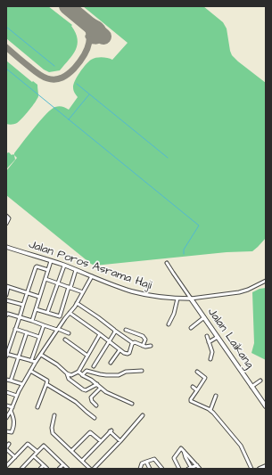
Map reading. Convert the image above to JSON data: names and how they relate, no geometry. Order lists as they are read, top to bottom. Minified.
{"streets":{"main road":["Jalan Laikang"],"street":["Jalan Poros Asrama Haji"]},"crossings":[["Jalan Poros Asrama Haji","Jalan Laikang"]]}
